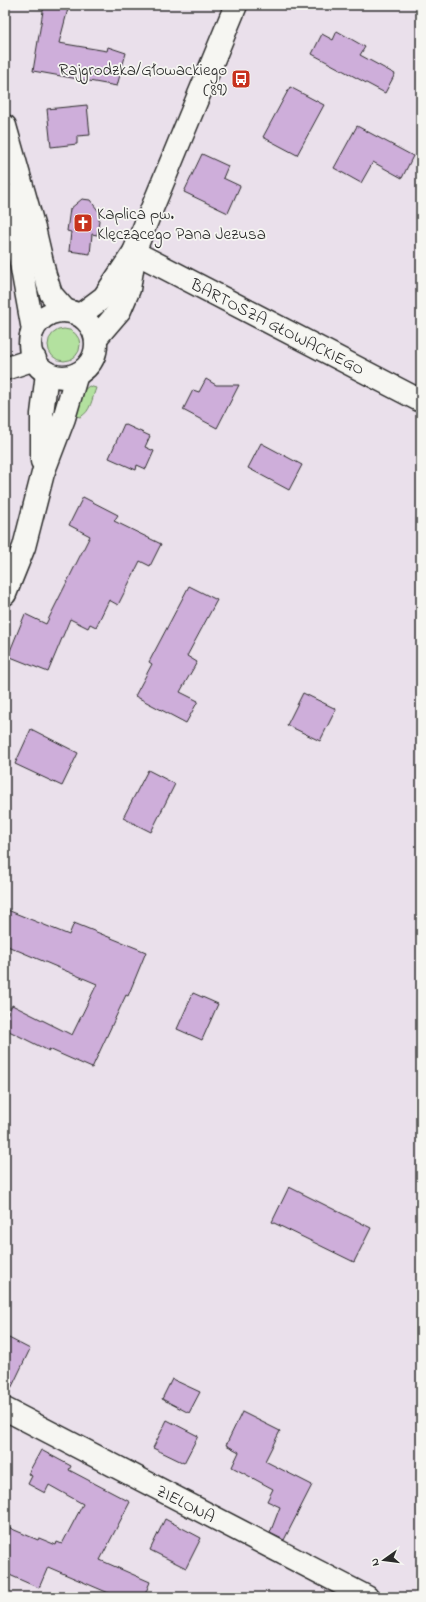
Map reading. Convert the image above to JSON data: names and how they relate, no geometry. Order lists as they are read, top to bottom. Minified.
{"streets":{"street":["BARTOSZA GŁOWACKIEGO","ZIELONA"]},"places":{"bus stop":["Rajgrodzka/Głowackiego (89)"],"church":["Kaplica pw. Klęczącego Pana Jezusa"]},"north":"left"}
